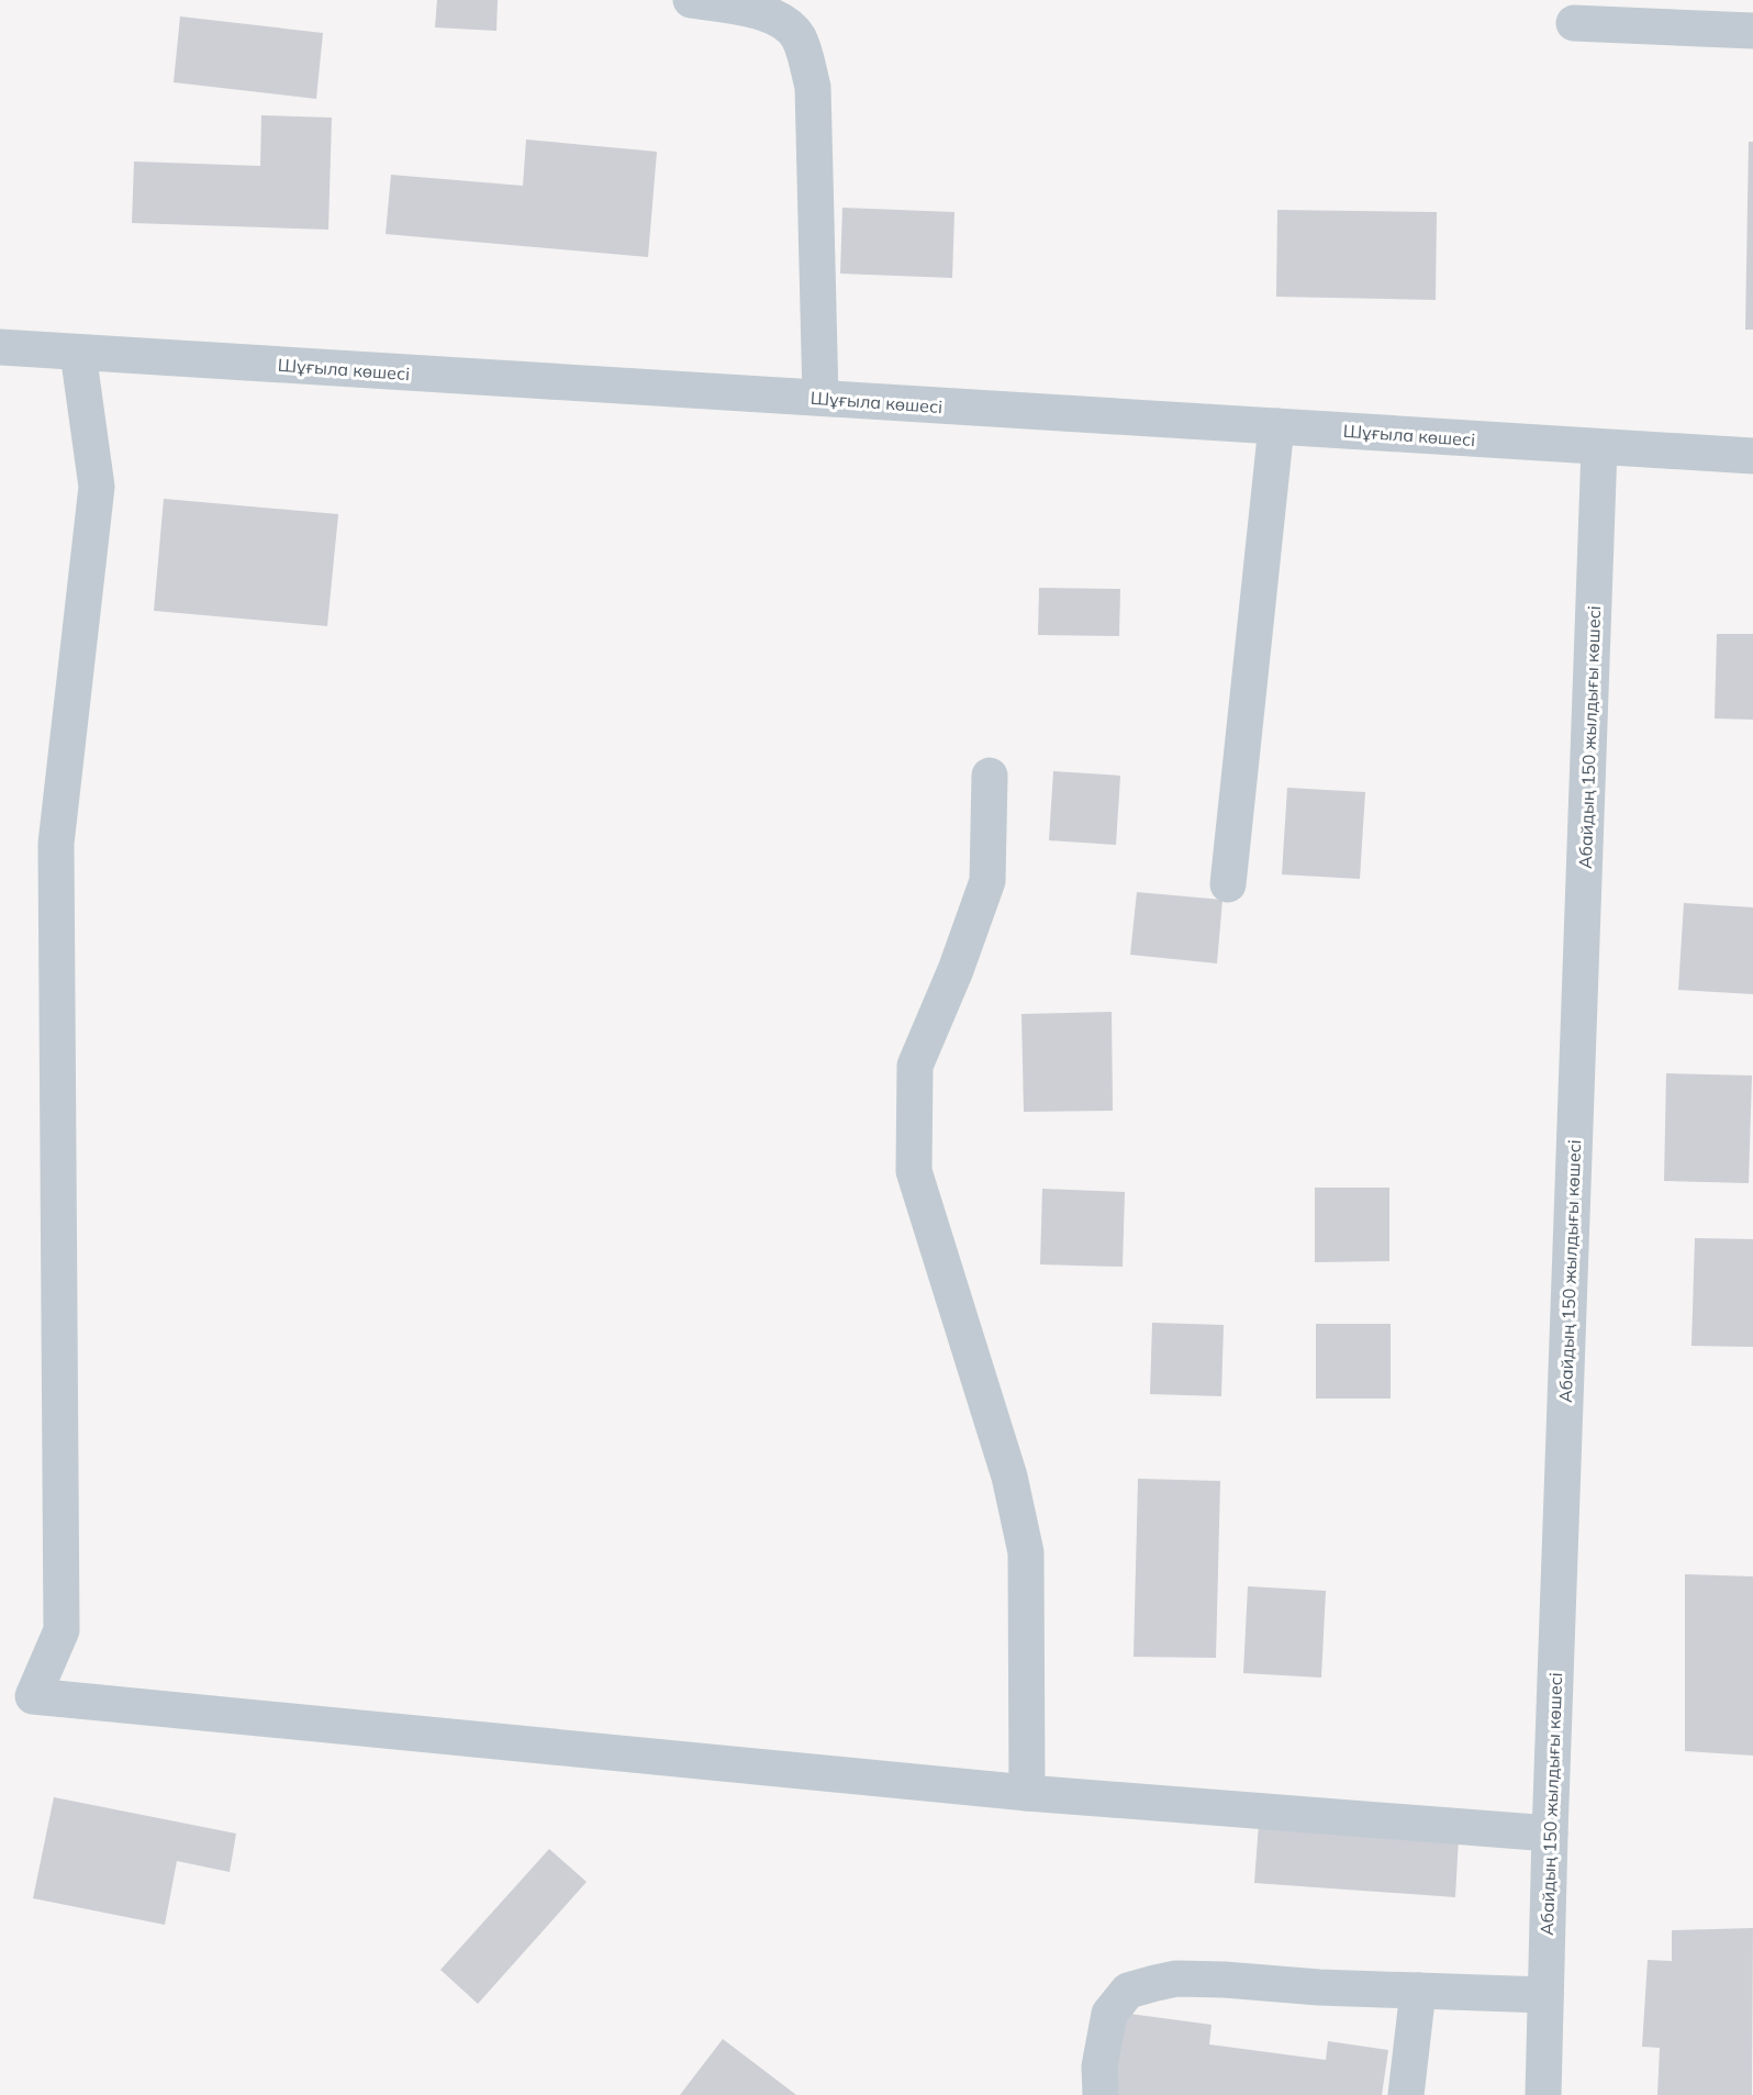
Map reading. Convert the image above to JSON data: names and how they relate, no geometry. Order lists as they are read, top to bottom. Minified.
{"streets":{"street":["Шұғыла көшесі","Абайдың 150 жылдығы көшесі"]},"crossings":[["Шұғыла көшесі","Абайдың 150 жылдығы көшесі"]]}
